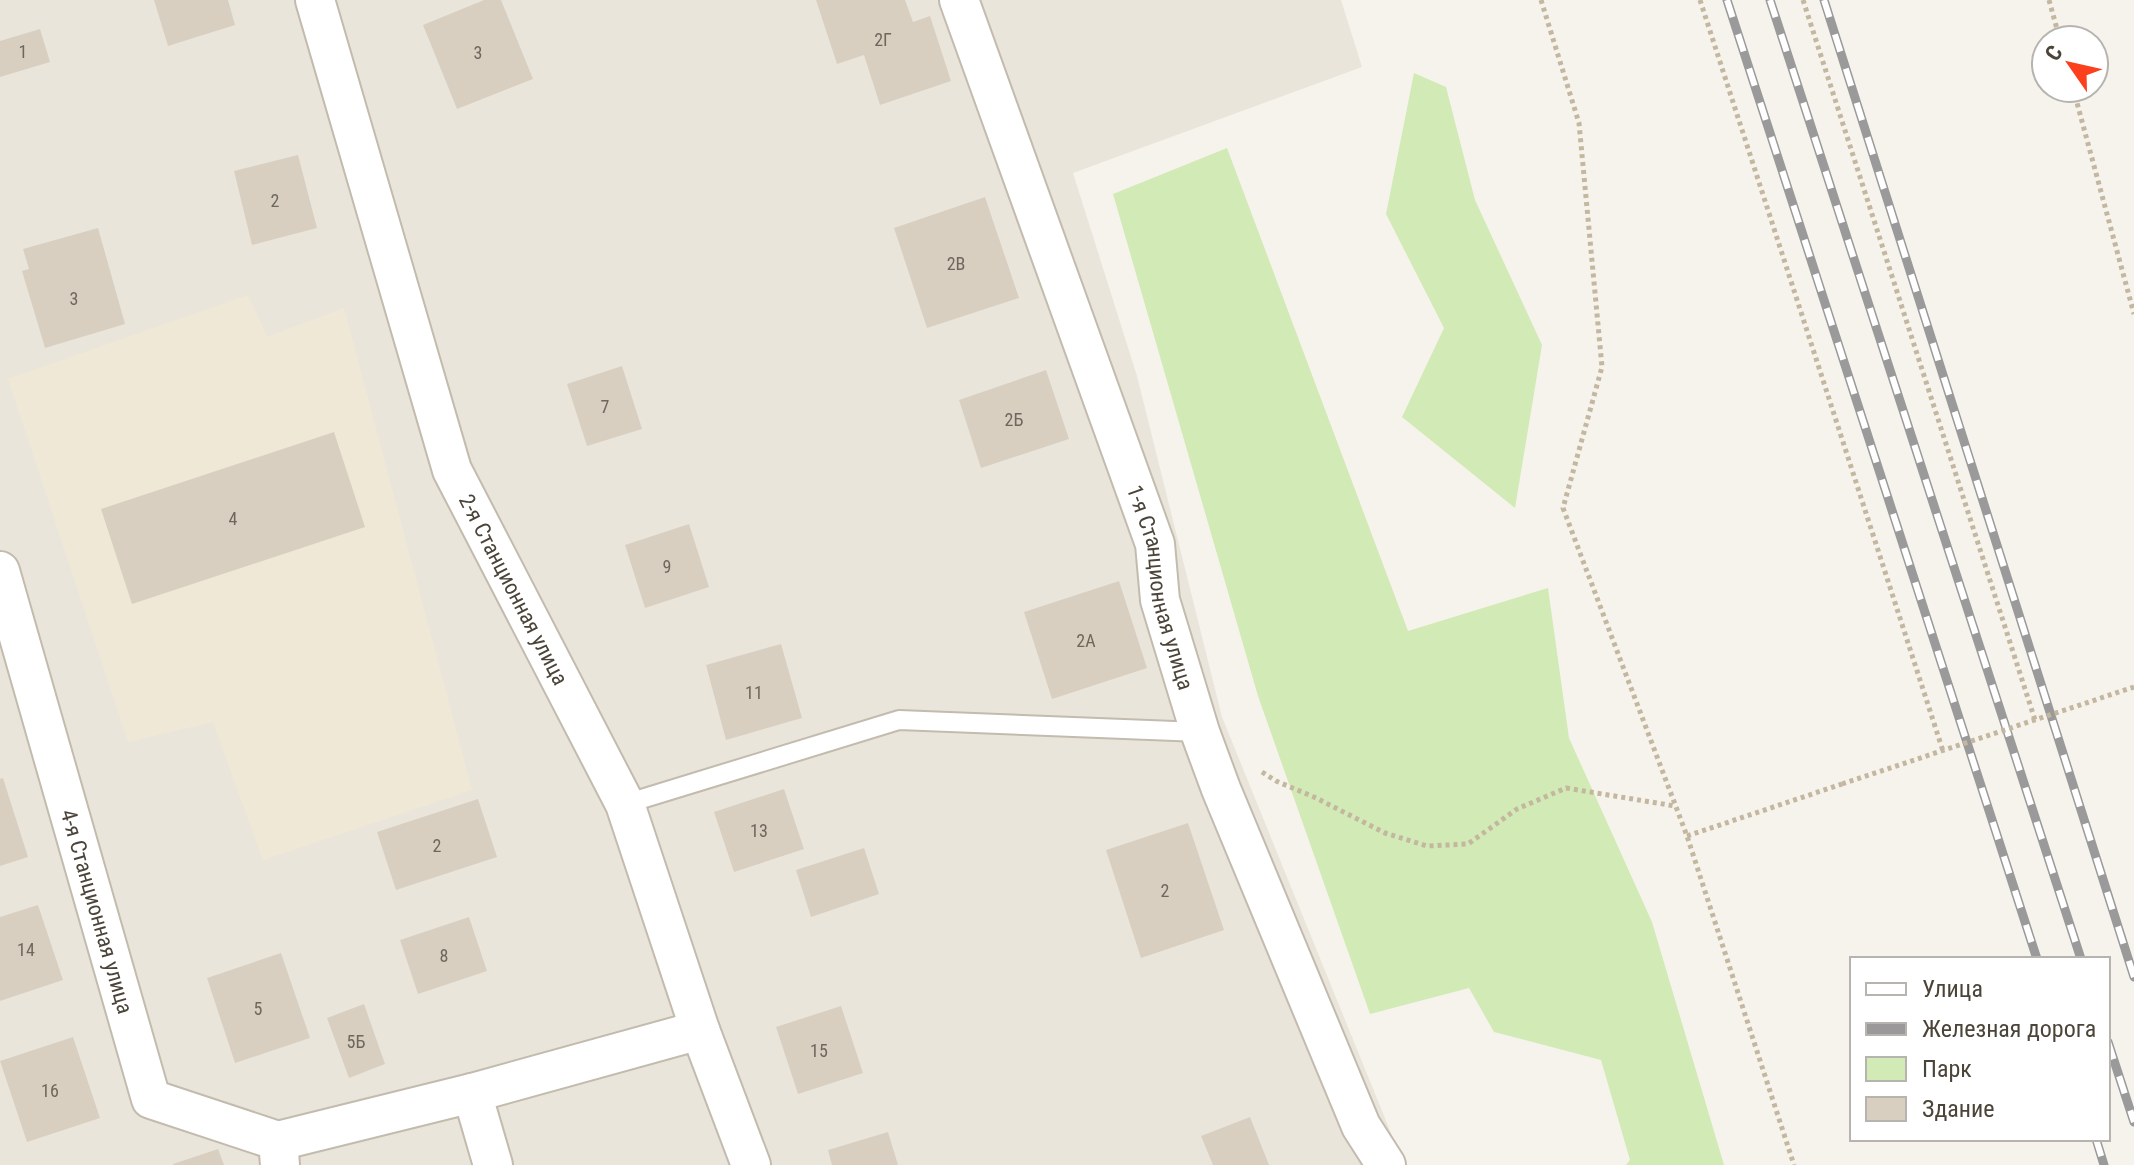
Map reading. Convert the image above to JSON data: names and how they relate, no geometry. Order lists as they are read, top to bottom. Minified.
{"streets":{"street":["1-я Станционная улица","2-я Станционная улица","4-я Станционная улица"]},"house_numbers":["2Г","1","3","2","2В","3","7","2Б","4","9","2А","11","13","2","2","14","8","5","5Б","15","16"],"legend":["Улица","Железная дорога","Парк","Здание"],"north":"top left"}
